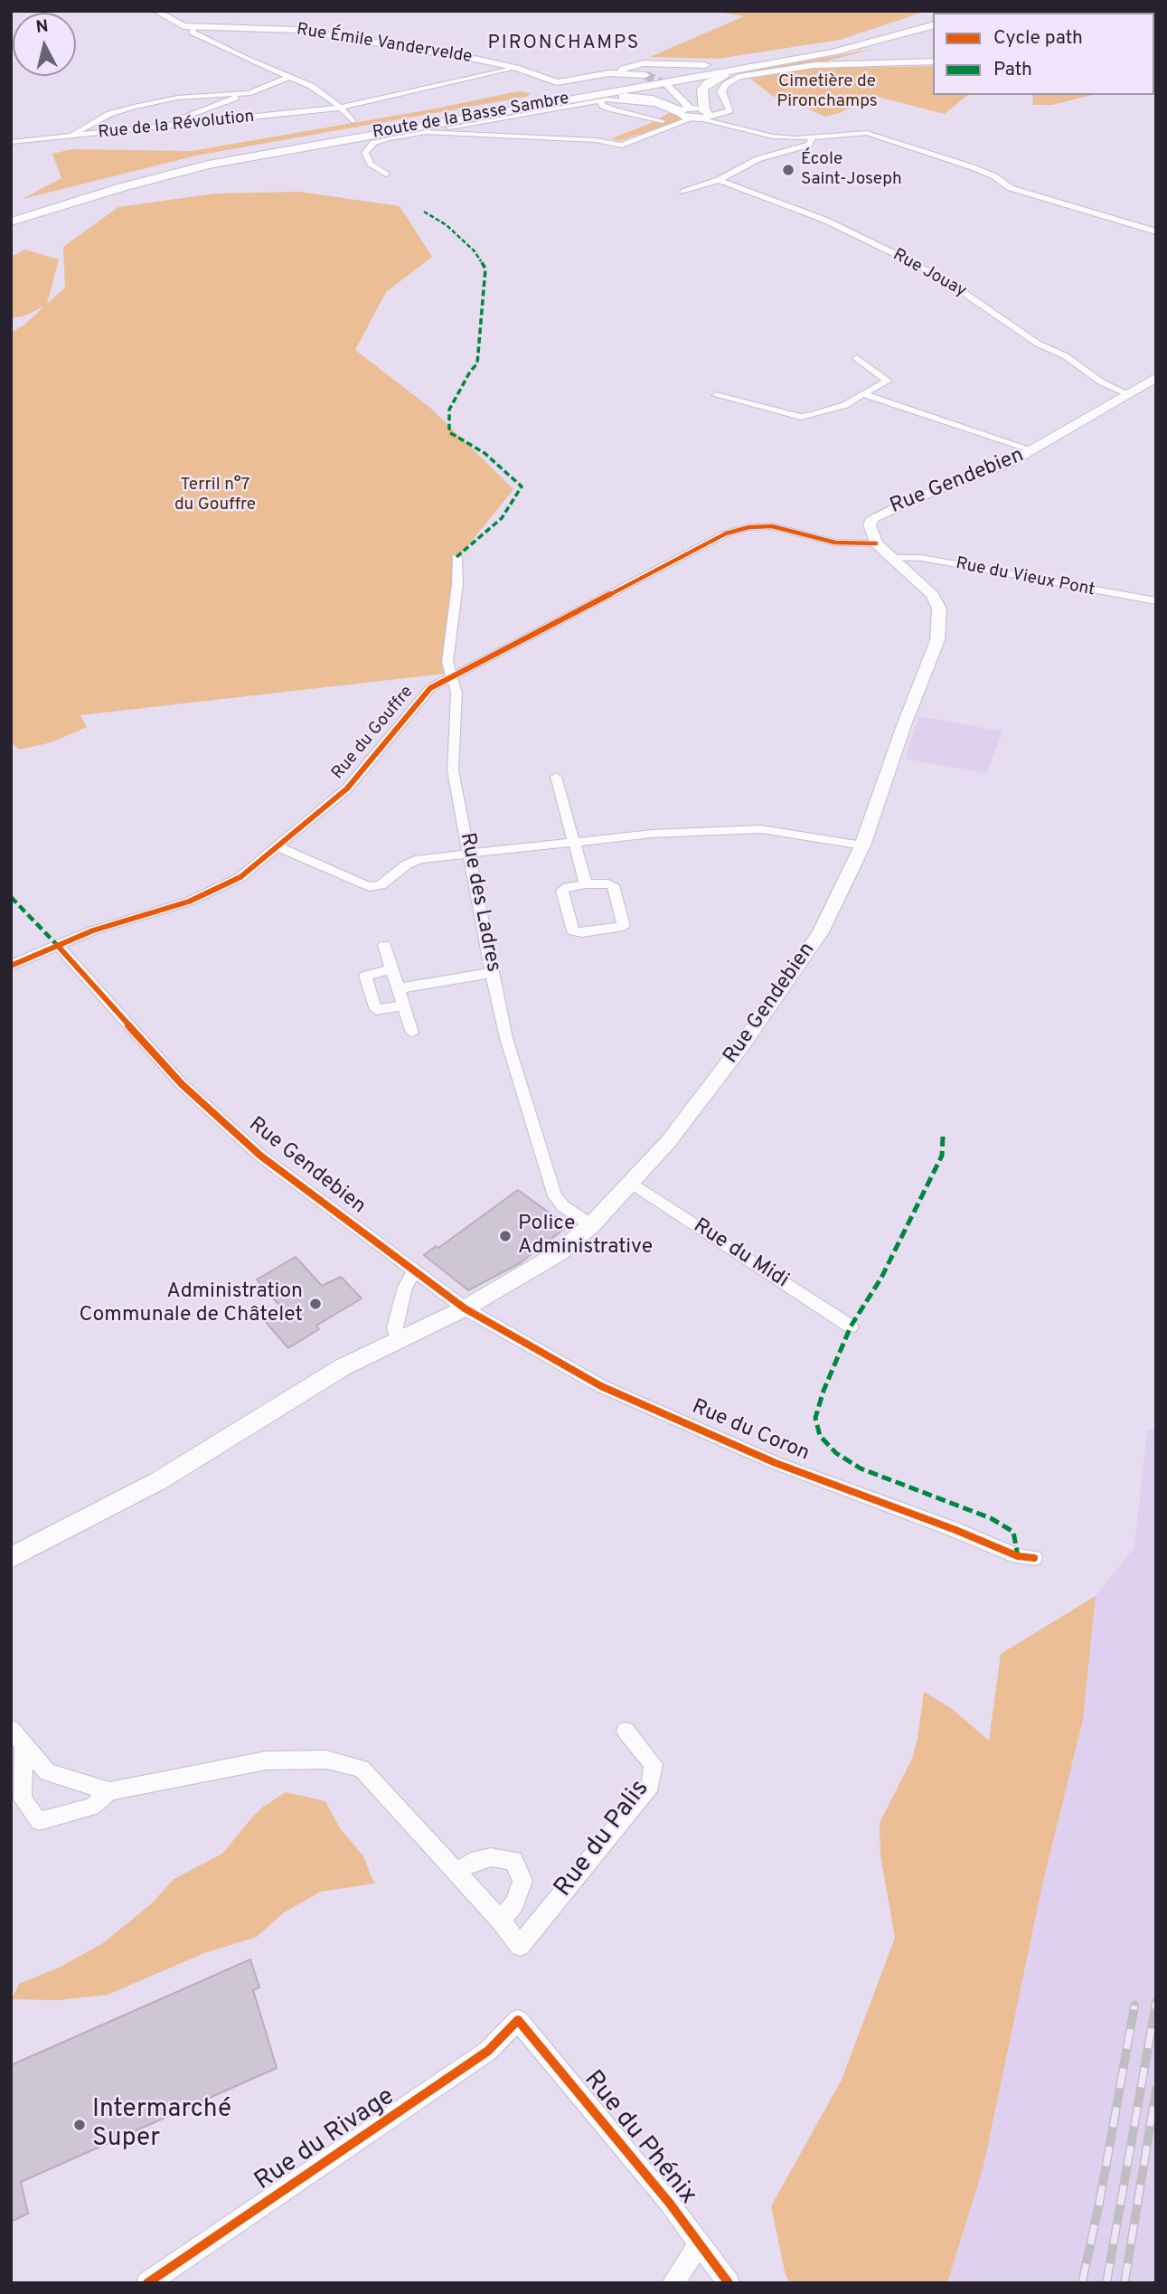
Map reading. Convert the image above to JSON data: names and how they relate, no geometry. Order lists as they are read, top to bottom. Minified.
{"streets":{"highway":["Route de la Basse Sambre"],"main road":["Rue Gendebien"],"street":["Rue Émile Vandervelde","Rue de la Révolution","Rue Jouay","Rue du Vieux Pont","Rue du Gouffre","Rue des Ladres","Rue du Midi","Rue du Coron","Rue du Palis","Rue du Phénix","Rue du Rivage"]},"crossings":[["Rue Émile Vandervelde","Rue de la Révolution"],["Rue Gendebien","Rue du Vieux Pont"],["Rue Gendebien","Rue du Gouffre"],["Rue Gendebien","Rue des Ladres"],["Rue Gendebien","Rue du Midi"],["Rue Gendebien","Rue du Coron"],["Rue du Gouffre","Rue des Ladres"],["Rue du Phénix","Rue du Rivage"]],"districts":["PIRONCHAMPS"],"parks":["Cimetière de Pironchamps","Terril n°7 du Gouffre"],"places":["École Saint-Joseph","Police Administrative","Administration Communale de Châtelet","Intermarché Super"],"legend":["Cycle path","Path"],"north":"top"}
